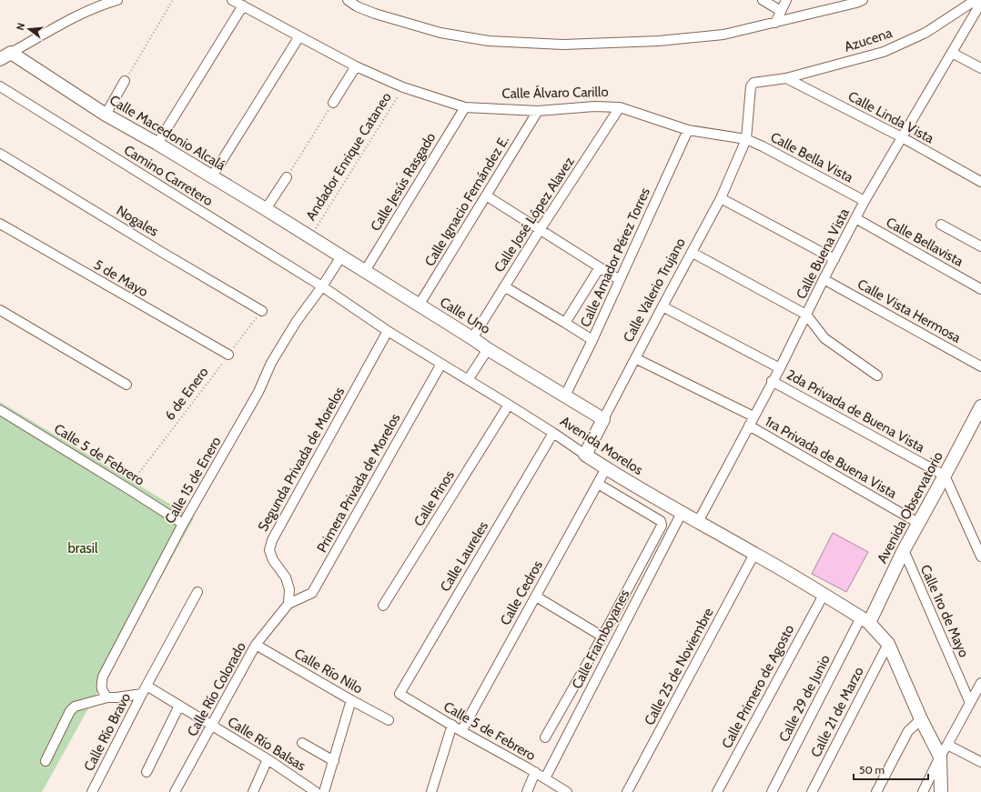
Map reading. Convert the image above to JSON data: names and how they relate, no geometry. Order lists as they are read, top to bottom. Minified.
{"streets":{"street":["Azucena","Calle Álvaro Carillo","Calle Linda Vista","Calle Macedonio Alcalá","Calle Bella Vista","Camino Carretero","Calle Jesús Rasgado","Calle Ignacio Fernández E.","Calle José López Alavez","Nogales","Calle Bellavista","Calle Buena Vista","Calle Amador Pérez Torres","5 de Mayo","Calle Valerio Trujano","Calle Vista Hermosa","Calle Uno","2da Privada de Buena Vista","Avenida Morelos","Calle 5 de Febrero","1ra Privada de Buena Vista","Segunda Privada de Morelos","Calle 15 de Enero","Primera Privada de Morelos","Calle Pinos","Avenida Observatorio","Calle Laureles","Calle Cedros","Calle 1ro de Mayo","Calle Framboyanes","Calle 25 de Noviembre","Calle Río Nilo","Calle Primero de Agosto","Calle Río Colorado","Calle 29 de Junio","Calle 21 de Marzo","Calle Río Bravo","Calle Río Balsas"],"path":["Andador Enrique Cataneo","6 de Enero"]},"crossings":[["Azucena","Calle Linda Vista"],["Azucena","Calle Valerio Trujano"],["Calle Álvaro Carillo","Andador Enrique Cataneo"],["Calle Álvaro Carillo","Calle Bella Vista"],["Calle Álvaro Carillo","Calle Jesús Rasgado"],["Calle Álvaro Carillo","Calle Ignacio Fernández E."],["Calle Álvaro Carillo","Calle José López Alavez"],["Calle Álvaro Carillo","Calle Amador Pérez Torres"],["Calle Álvaro Carillo","Calle Valerio Trujano"],["Calle Linda Vista","Calle Buena Vista"],["Calle Macedonio Alcalá","Andador Enrique Cataneo"],["Calle Macedonio Alcalá","Calle Uno"],["Andador Enrique Cataneo","Calle Uno"],["Calle Bella Vista","Calle Buena Vista"],["Calle Bella Vista","Calle Valerio Trujano"],["Camino Carretero","Avenida Morelos"],["Camino Carretero","Calle 15 de Enero"],["Calle Jesús Rasgado","Calle Uno"],["Calle Ignacio Fernández E.","Calle Uno"],["Calle José López Alavez","Calle Uno"],["Nogales","6 de Enero"],["Calle Bellavista","Calle Buena Vista"],["Calle Buena Vista","Calle Vista Hermosa"],["Calle Buena Vista","2da Privada de Buena Vista"],["Calle Buena Vista","Avenida Morelos"],["Calle Buena Vista","1ra Privada de Buena Vista"],["Calle Amador Pérez Torres","Calle Uno"],["5 de Mayo","6 de Enero"],["Calle Valerio Trujano","Calle Uno"],["Calle Valerio Trujano","2da Privada de Buena Vista"],["Calle Valerio Trujano","Avenida Morelos"],["Calle Valerio Trujano","1ra Privada de Buena Vista"],["Calle Uno","Calle 15 de Enero"],["6 de Enero","Calle 5 de Febrero"],["2da Privada de Buena Vista","Avenida Observatorio"],["Avenida Morelos","Segunda Privada de Morelos"],["Avenida Morelos","Calle 15 de Enero"],["Avenida Morelos","Primera Privada de Morelos"],["Avenida Morelos","Calle Pinos"],["Avenida Morelos","Avenida Observatorio"],["Avenida Morelos","Calle Laureles"],["Avenida Morelos","Calle Cedros"],["Avenida Morelos","Calle Framboyanes"],["Avenida Morelos","Calle 25 de Noviembre"],["Avenida Morelos","Calle Primero de Agosto"],["Avenida Morelos","Calle 29 de Junio"],["Avenida Morelos","Calle 21 de Marzo"],["Calle 5 de Febrero","Calle 15 de Enero"],["Calle 5 de Febrero","Calle Laureles"],["Calle 5 de Febrero","Calle Cedros"],["Calle 5 de Febrero","Calle Framboyanes"],["1ra Privada de Buena Vista","Avenida Observatorio"],["Segunda Privada de Morelos","Primera Privada de Morelos"],["Segunda Privada de Morelos","Calle Río Colorado"],["Primera Privada de Morelos","Calle Río Colorado"],["Avenida Observatorio","Calle 1ro de Mayo"],["Avenida Observatorio","Calle 29 de Junio"],["Calle Río Nilo","Calle Río Colorado"],["Calle Río Colorado","Calle Río Balsas"],["Calle Río Bravo","Calle Río Balsas"]],"parks":["brasil"],"scale_bar":"50 m","north":"left"}
